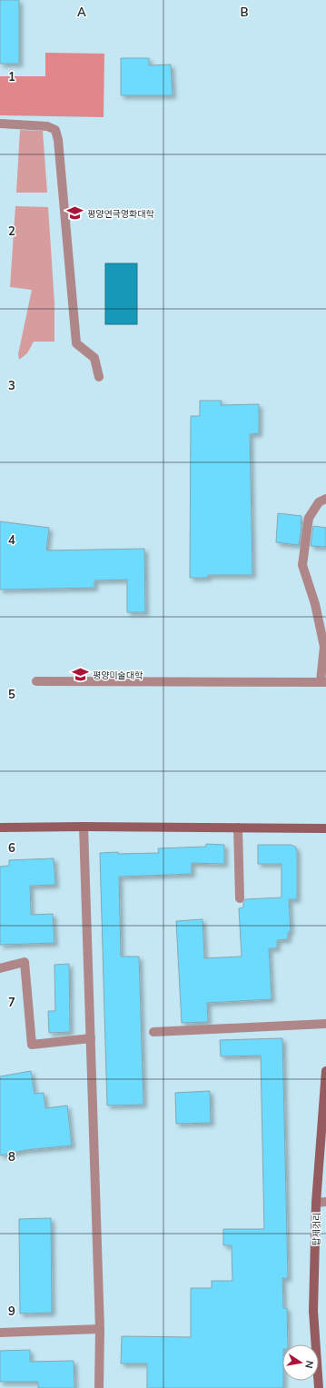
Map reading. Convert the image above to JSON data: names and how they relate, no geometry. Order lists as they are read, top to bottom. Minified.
{"streets":{"street":["탑제거리"]},"places":{"school or university":["평양연극영화대학","평양미술대학"]},"north":"right","grid":{"columns":["A","B"],"rows":["1","2","3","4","5","6","7","8","9"]}}
